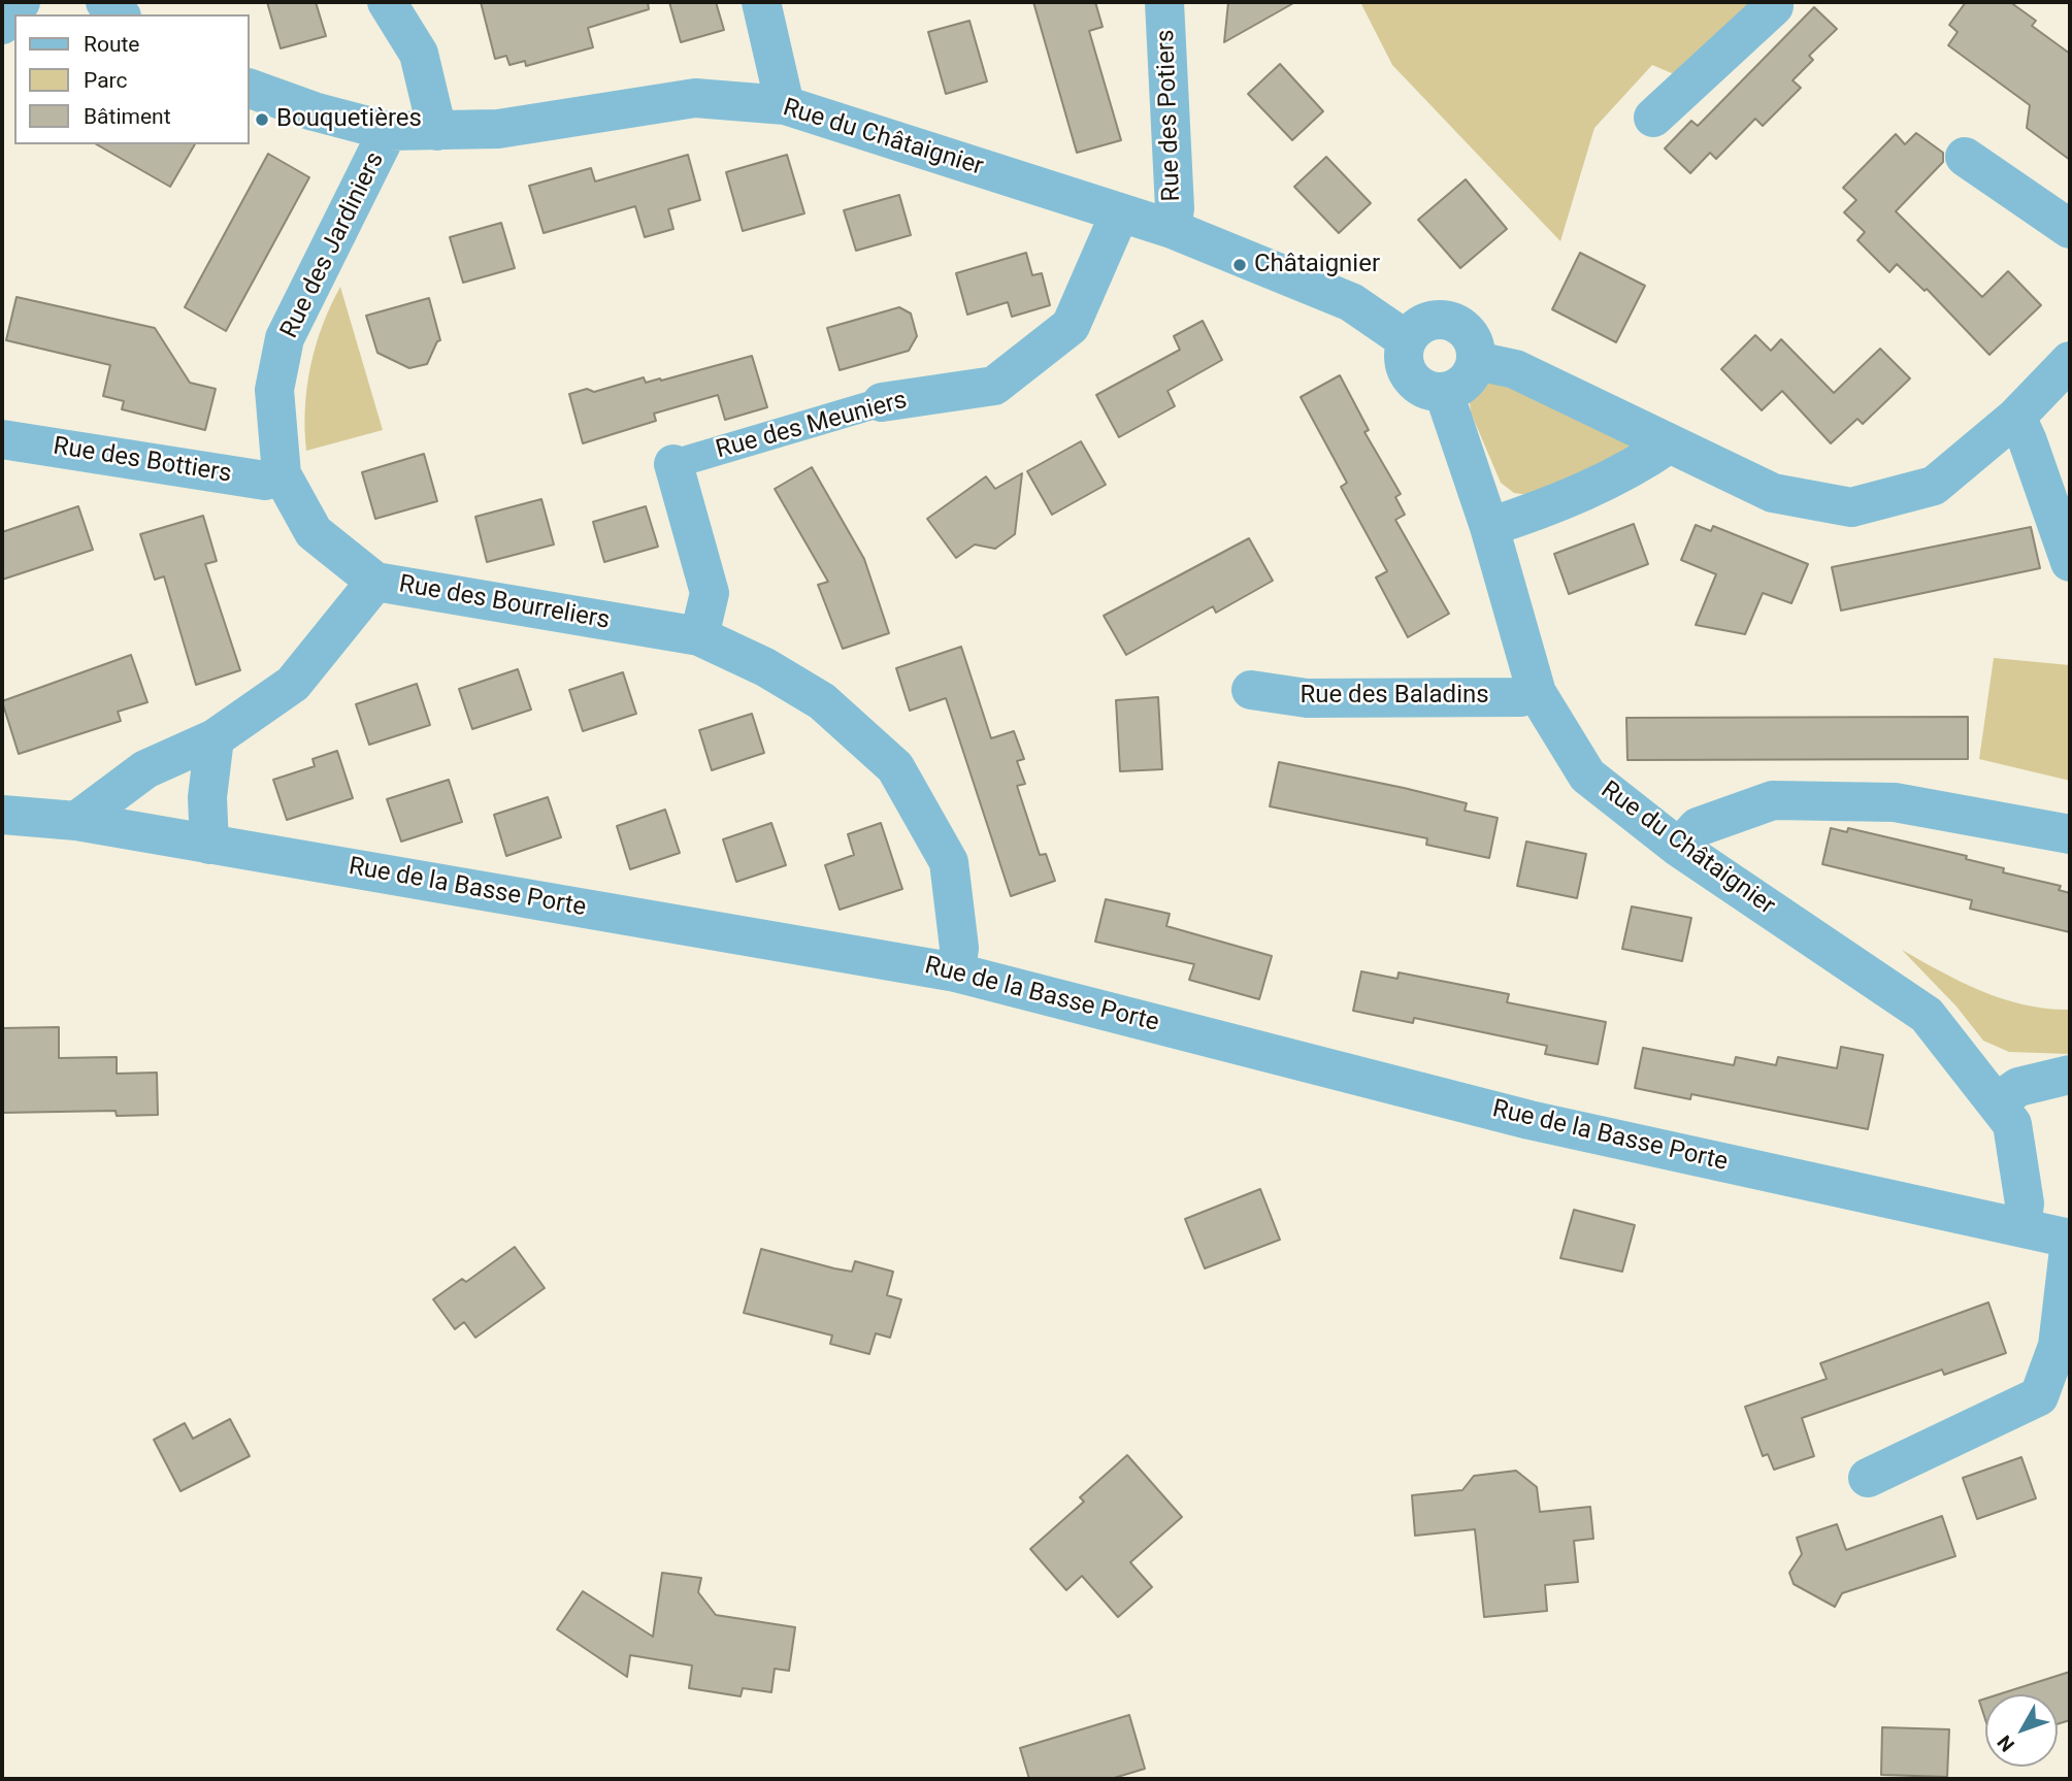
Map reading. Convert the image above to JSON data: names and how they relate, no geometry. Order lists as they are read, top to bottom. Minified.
{"streets":{"street":["Rue des Potiers","Rue du Châtaignier","Rue des Jardiniers","Rue des Meuniers","Rue des Bottiers","Rue des Bourreliers","Rue des Baladins","Rue de la Basse Porte"]},"crossings":[["Rue des Potiers","Rue du Châtaignier"],["Rue du Châtaignier","Rue des Jardiniers"],["Rue du Châtaignier","Rue des Meuniers"],["Rue du Châtaignier","Rue des Baladins"],["Rue du Châtaignier","Rue de la Basse Porte"],["Rue des Jardiniers","Rue des Bottiers"],["Rue des Jardiniers","Rue des Bourreliers"],["Rue des Meuniers","Rue des Bourreliers"],["Rue des Bourreliers","Rue de la Basse Porte"]],"places":["Bouquetières","Châtaignier"],"legend":["Route","Parc","Bâtiment"],"north":"bottom left"}
